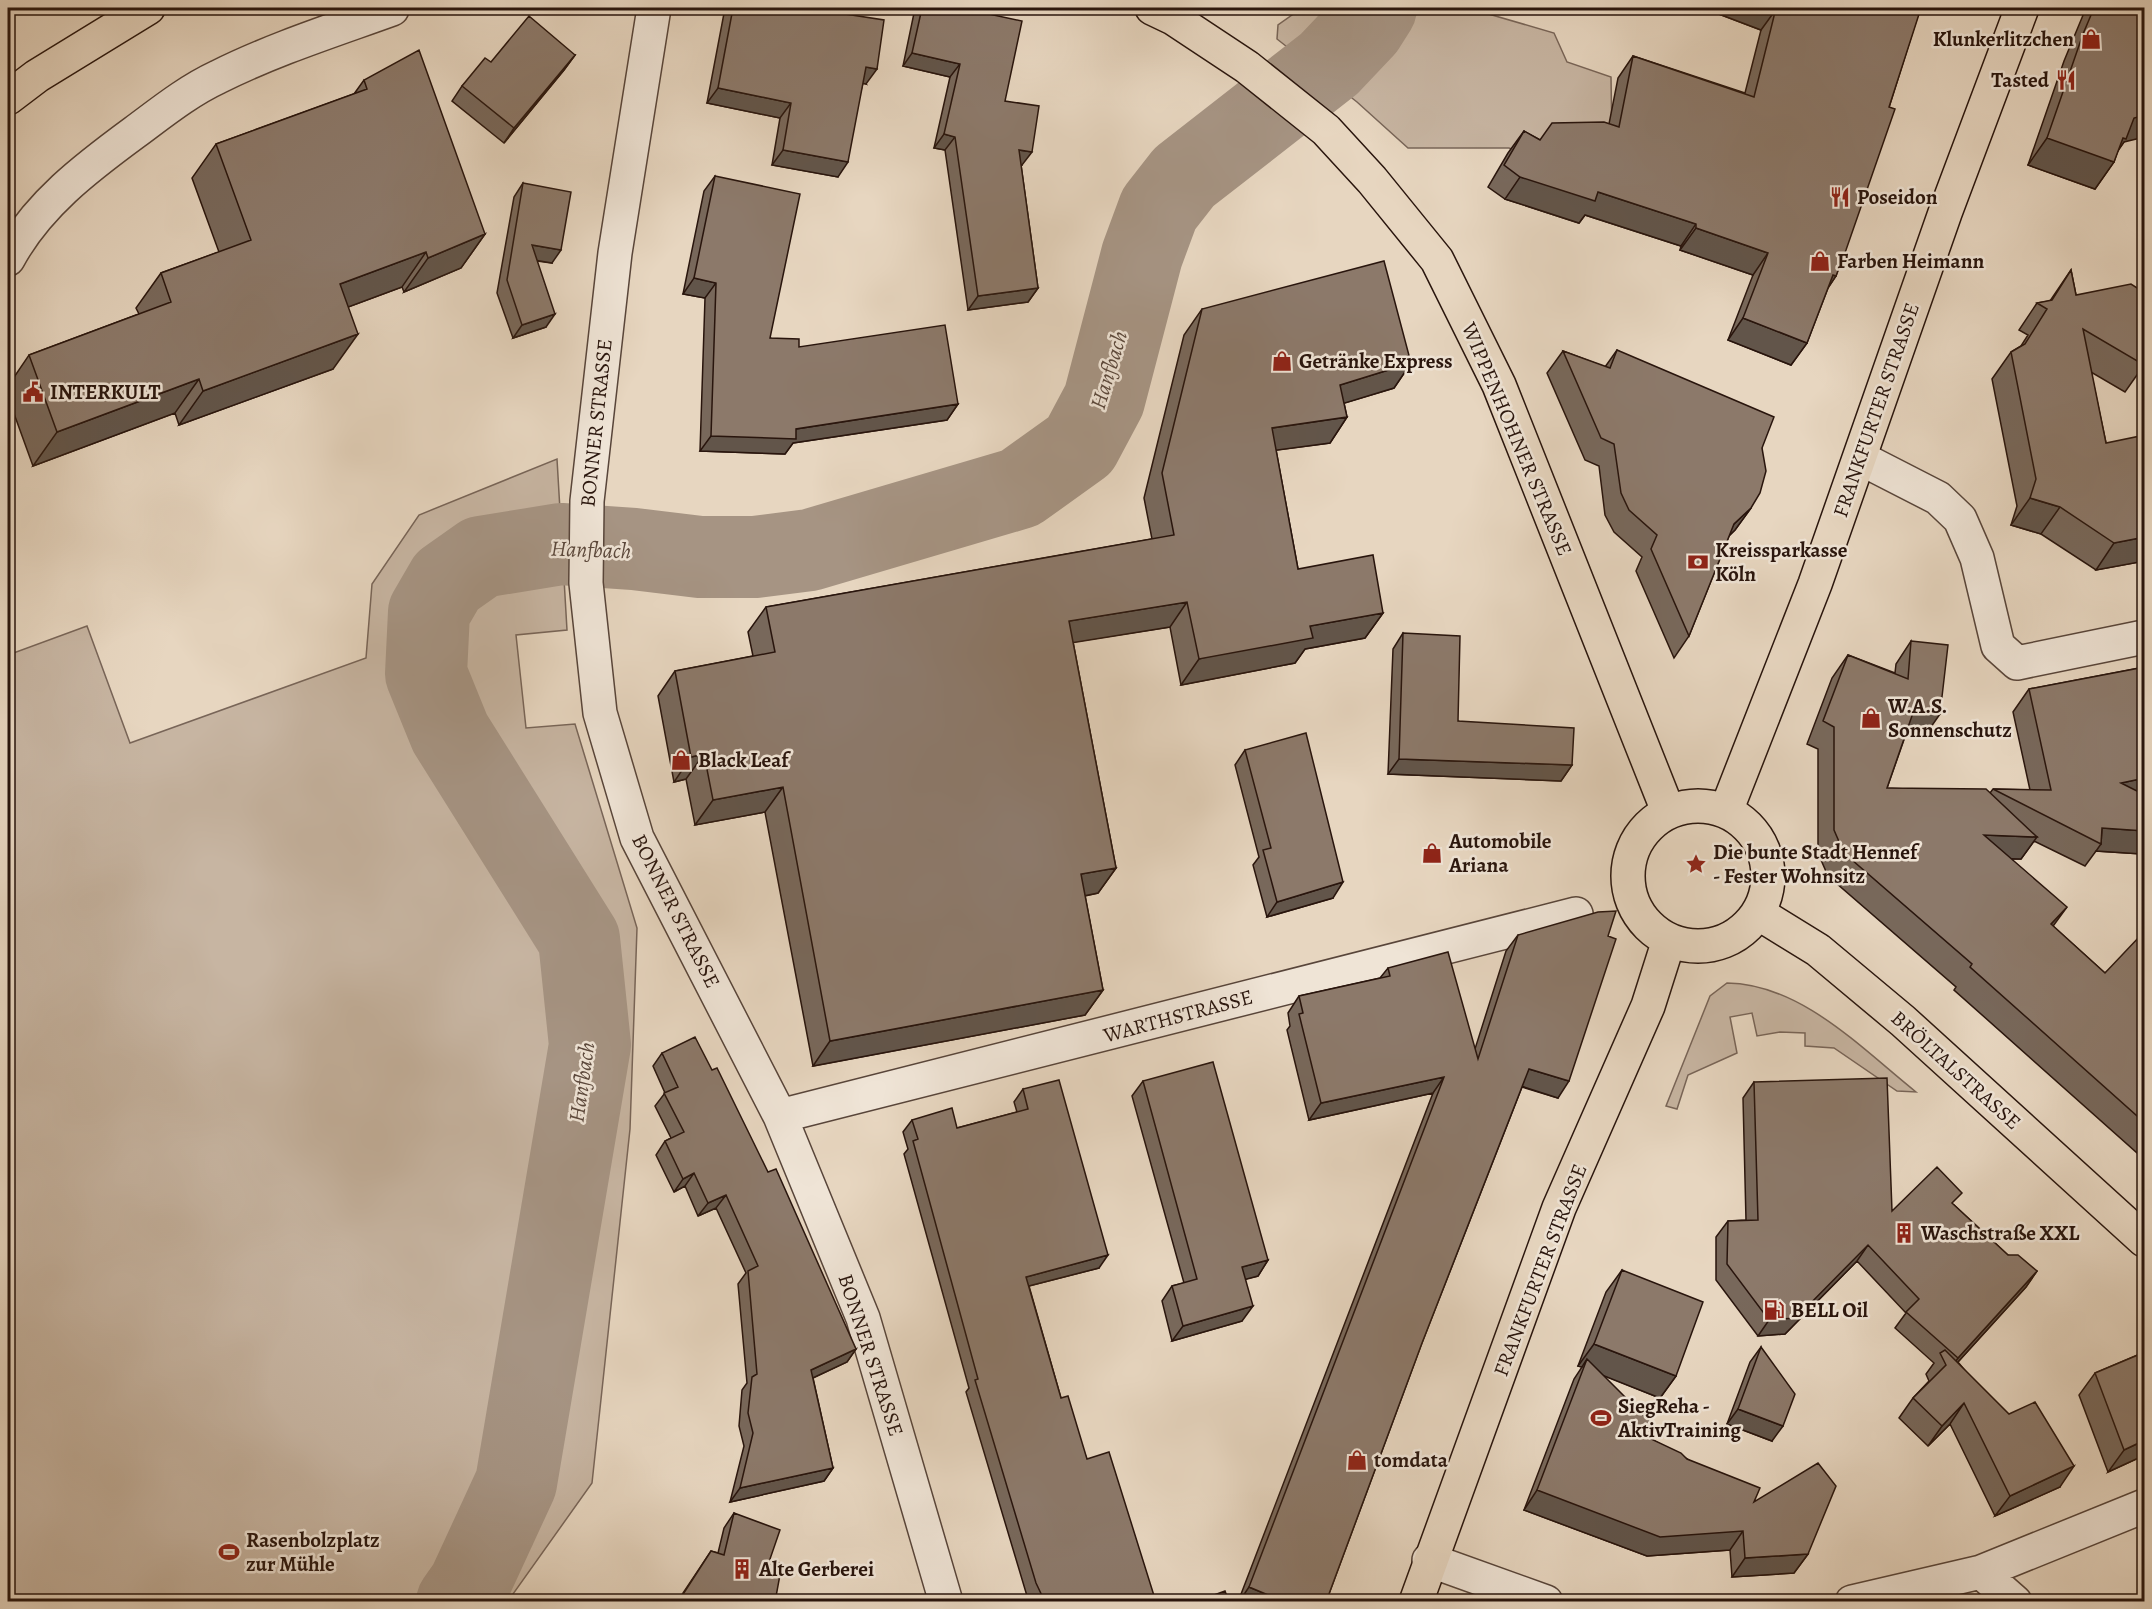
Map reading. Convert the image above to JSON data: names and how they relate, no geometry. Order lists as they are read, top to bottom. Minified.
{"streets":{"main road":["FRANKFURTER STRASSE","WIPPENHOHNER STRASSE","BRÖLTALSTRASSE"],"street":["BONNER STRASSE","WARTHSTRASSE"]},"crossings":[["FRANKFURTER STRASSE","WIPPENHOHNER STRASSE"],["FRANKFURTER STRASSE","BRÖLTALSTRASSE"],["BONNER STRASSE","WARTHSTRASSE"],["WIPPENHOHNER STRASSE","BRÖLTALSTRASSE"]],"water":["Hanfbach"],"places":{"shop":["Klunkerlitzchen","Farben Heimann","Getränke Express","W.A.S. Sonnenschutz","Black Leaf","Automobile Ariana","tomdata"],"restaurant":["Tasted","Poseidon"],"public building":["INTERKULT"],"bank":["Kreissparkasse Köln"],"place":["Die bunte Stadt Hennef - Fester Wohnsitz"],"building":["Waschstraße XXL","Alte Gerberei"],"fuel station":["BELL Oil"],"sports":["SiegReha - AktivTraining","Rasenbolzplatz zur Mühle"]}}
